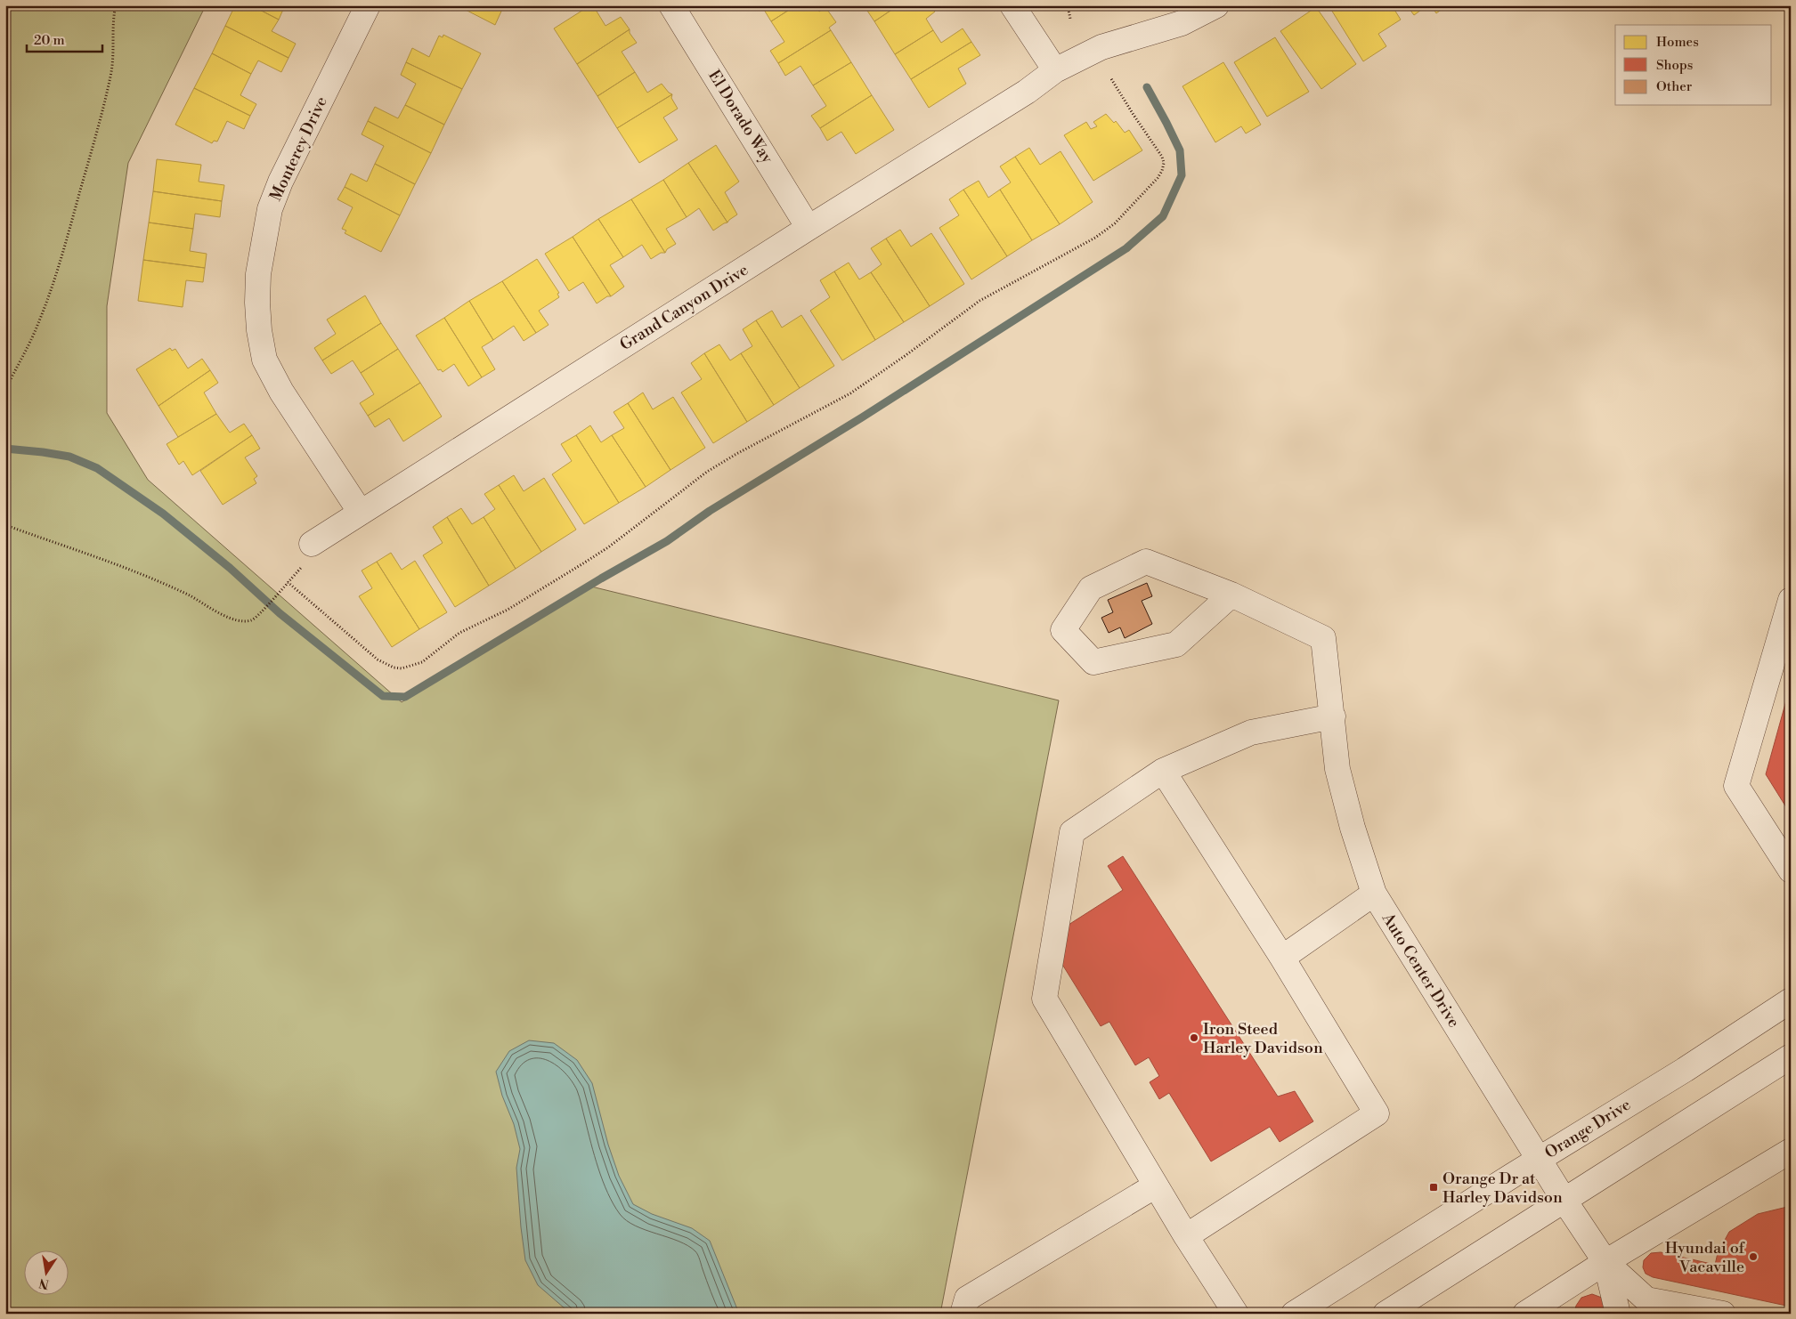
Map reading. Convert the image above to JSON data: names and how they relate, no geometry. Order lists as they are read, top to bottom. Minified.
{"streets":{"street":["El Dorado Way","Monterey Drive","Grand Canyon Drive","Auto Center Drive","Orange Drive"]},"crossings":[["El Dorado Way","Grand Canyon Drive"],["Monterey Drive","Grand Canyon Drive"],["Auto Center Drive","Orange Drive"]],"places":{"other":["Iron Steed Harley Davidson","Hyundai of Vacaville"],"transit":["Orange Dr at Harley Davidson"]},"legend":["Homes","Shops","Other"],"scale_bar":"20 m","north":"bottom"}
